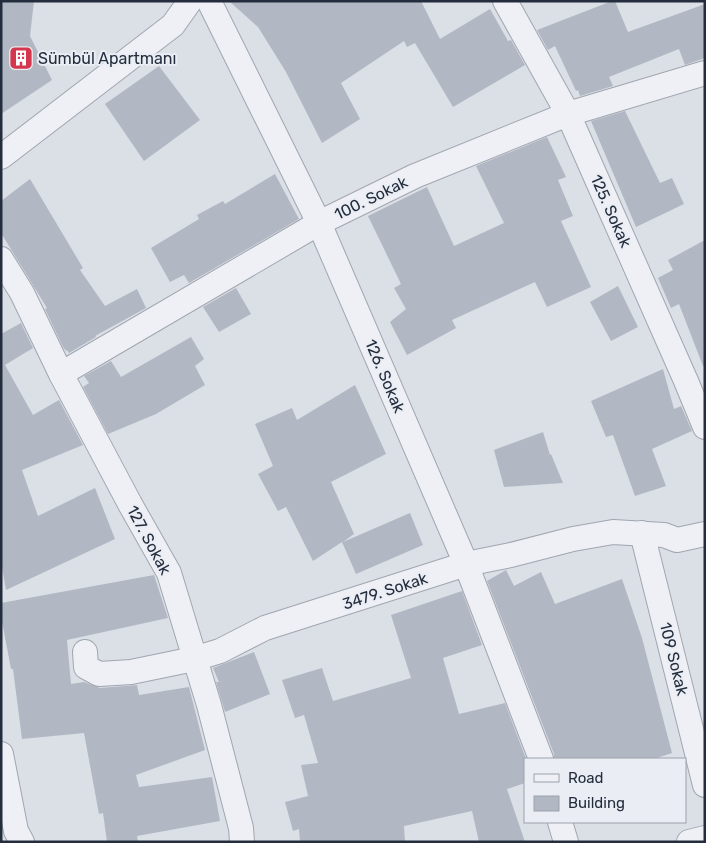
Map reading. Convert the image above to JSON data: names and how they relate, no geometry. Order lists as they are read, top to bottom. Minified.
{"streets":{"street":["100. Sokak","125. Sokak","126. Sokak","127. Sokak","3479. Sokak","109 Sokak"]},"crossings":[["100. Sokak","125. Sokak"],["100. Sokak","126. Sokak"],["100. Sokak","127. Sokak"],["126. Sokak","3479. Sokak"],["127. Sokak","3479. Sokak"],["3479. Sokak","109 Sokak"]],"places":{"building":["Sümbül Apartmanı"]},"legend":["Road","Building"]}
